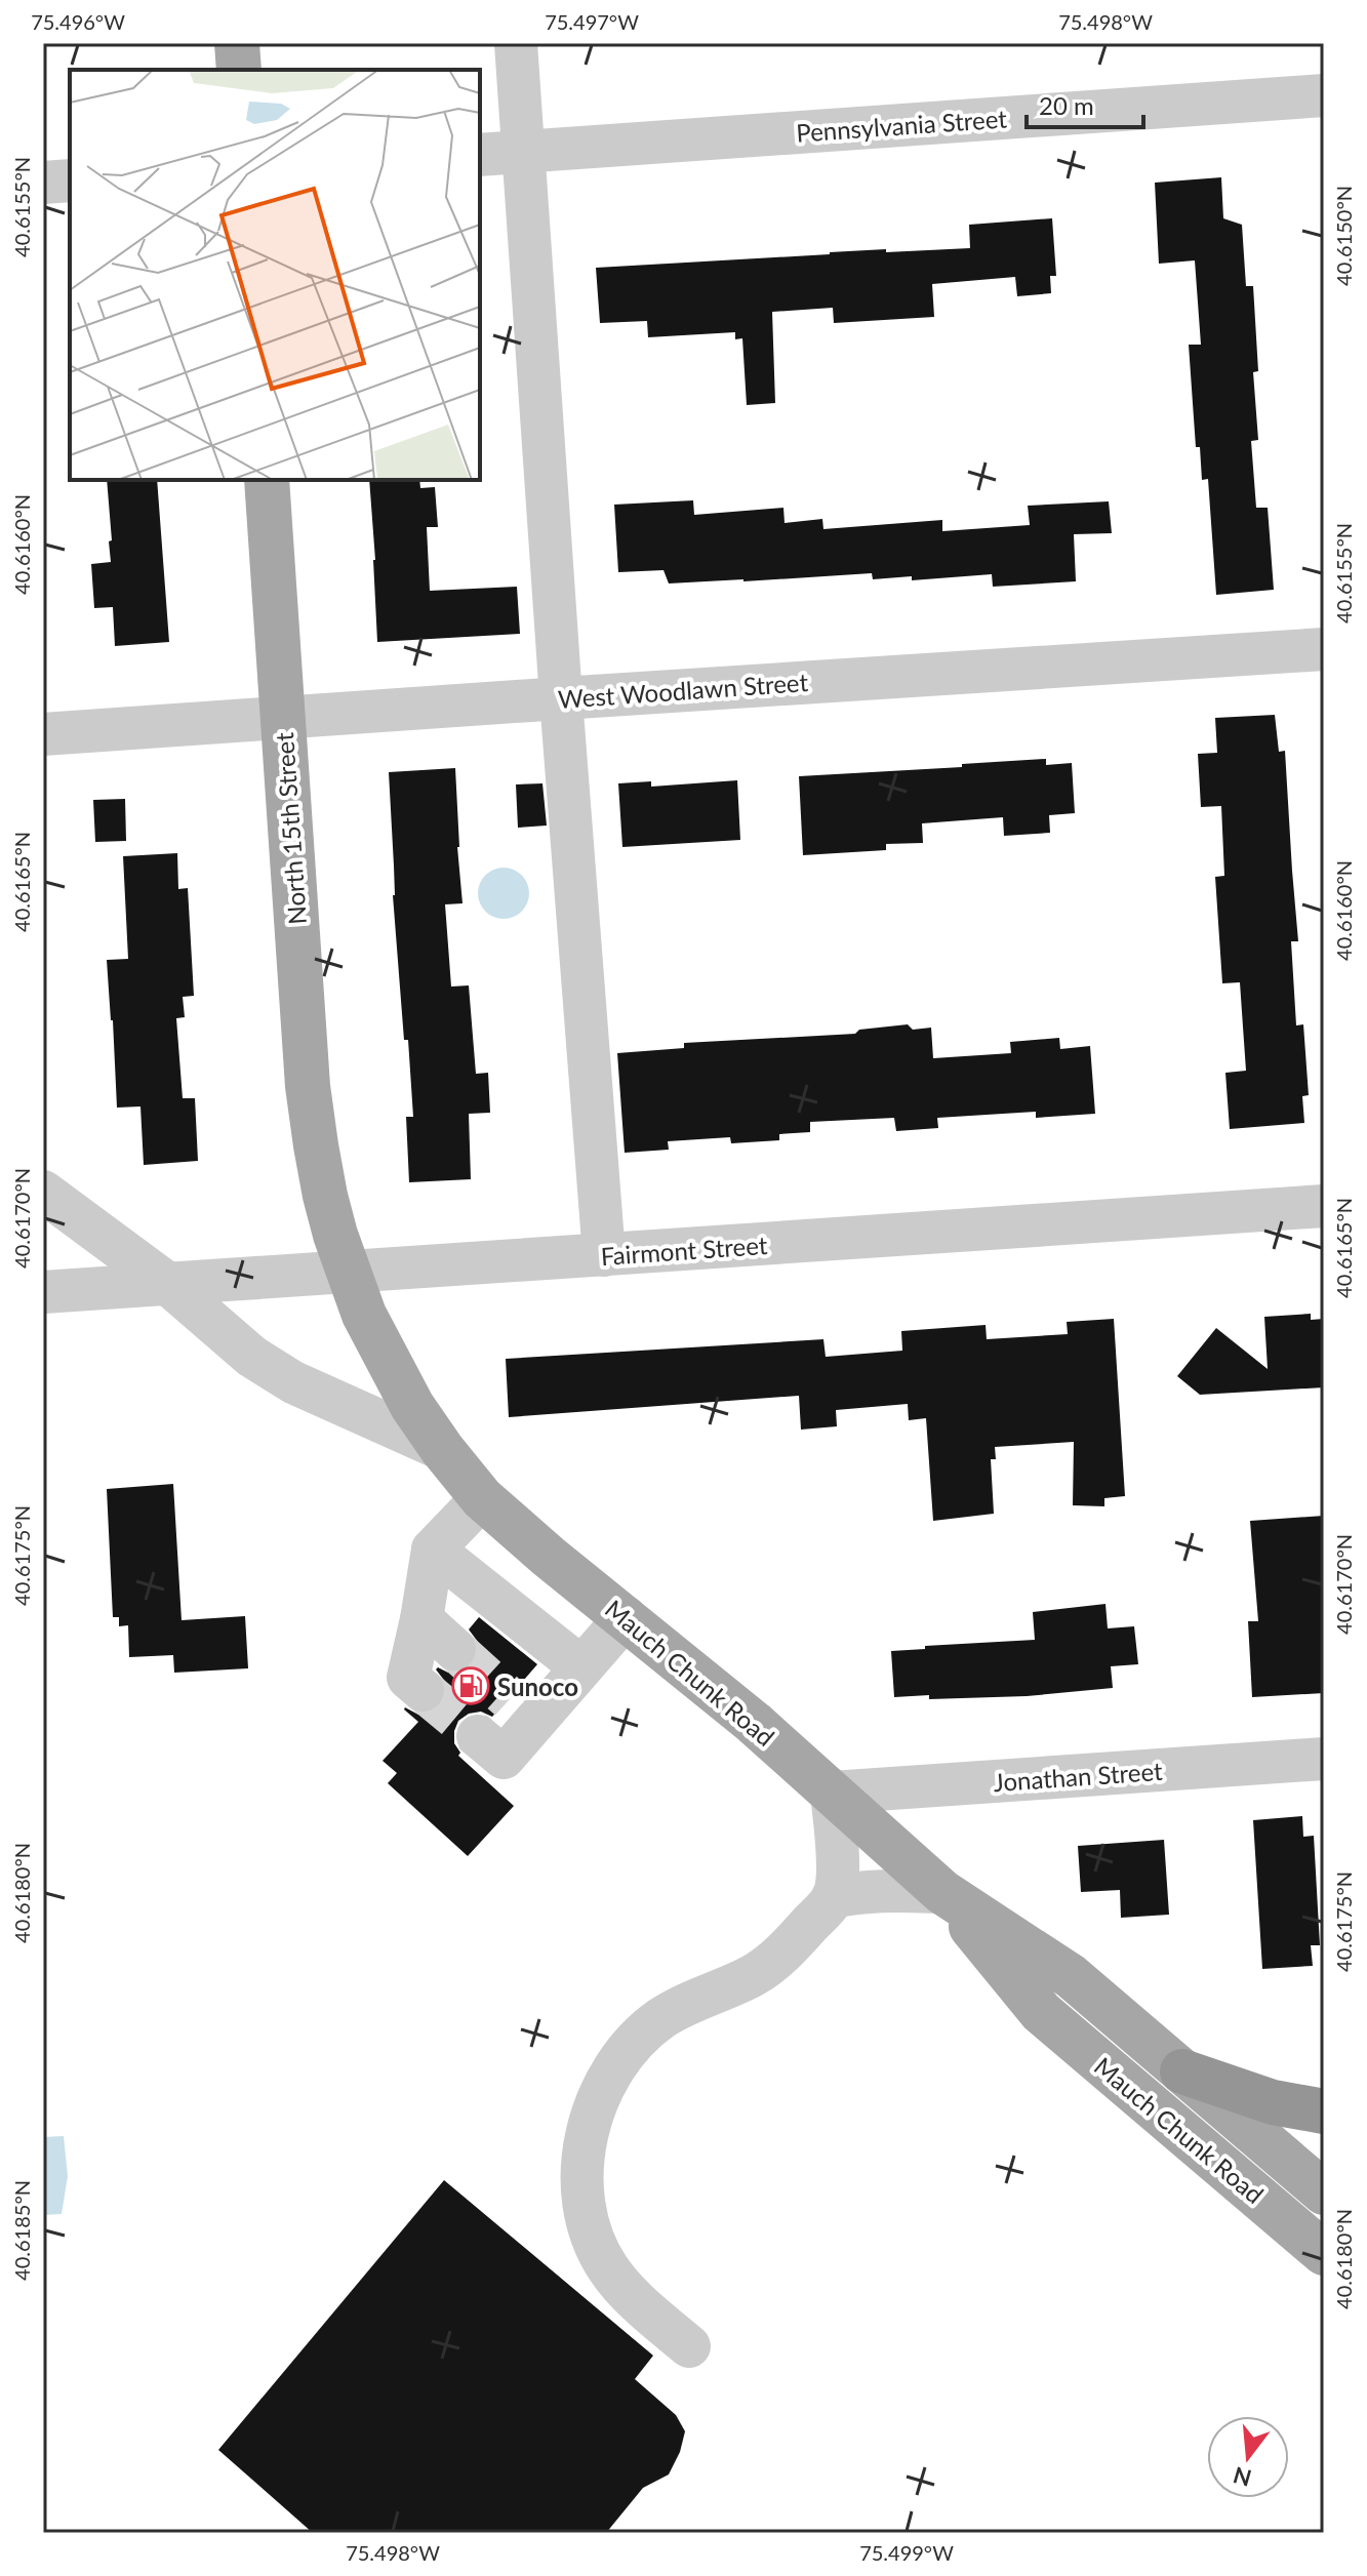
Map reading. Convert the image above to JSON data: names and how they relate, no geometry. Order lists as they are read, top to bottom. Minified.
{"streets":{"main road":["North 15th Street","Mauch Chunk Road"],"street":["Pennsylvania Street","West Woodlawn Street","Fairmont Street","Jonathan Street"]},"crossings":[["West Woodlawn Street","North 15th Street"],["North 15th Street","Fairmont Street"],["North 15th Street","Mauch Chunk Road"],["Fairmont Street","Mauch Chunk Road"],["Mauch Chunk Road","Jonathan Street"]],"places":{"fuel station":["Sunoco"]},"scale_bar":"20 m","north":"bottom","coordinates":["75.496°W","75.497°W","75.498°W","40.6155°N","40.6150°N","40.6160°N","40.6165°N","40.6170°N","40.6175°N","40.6180°N","40.6185°N","75.499°W"]}
